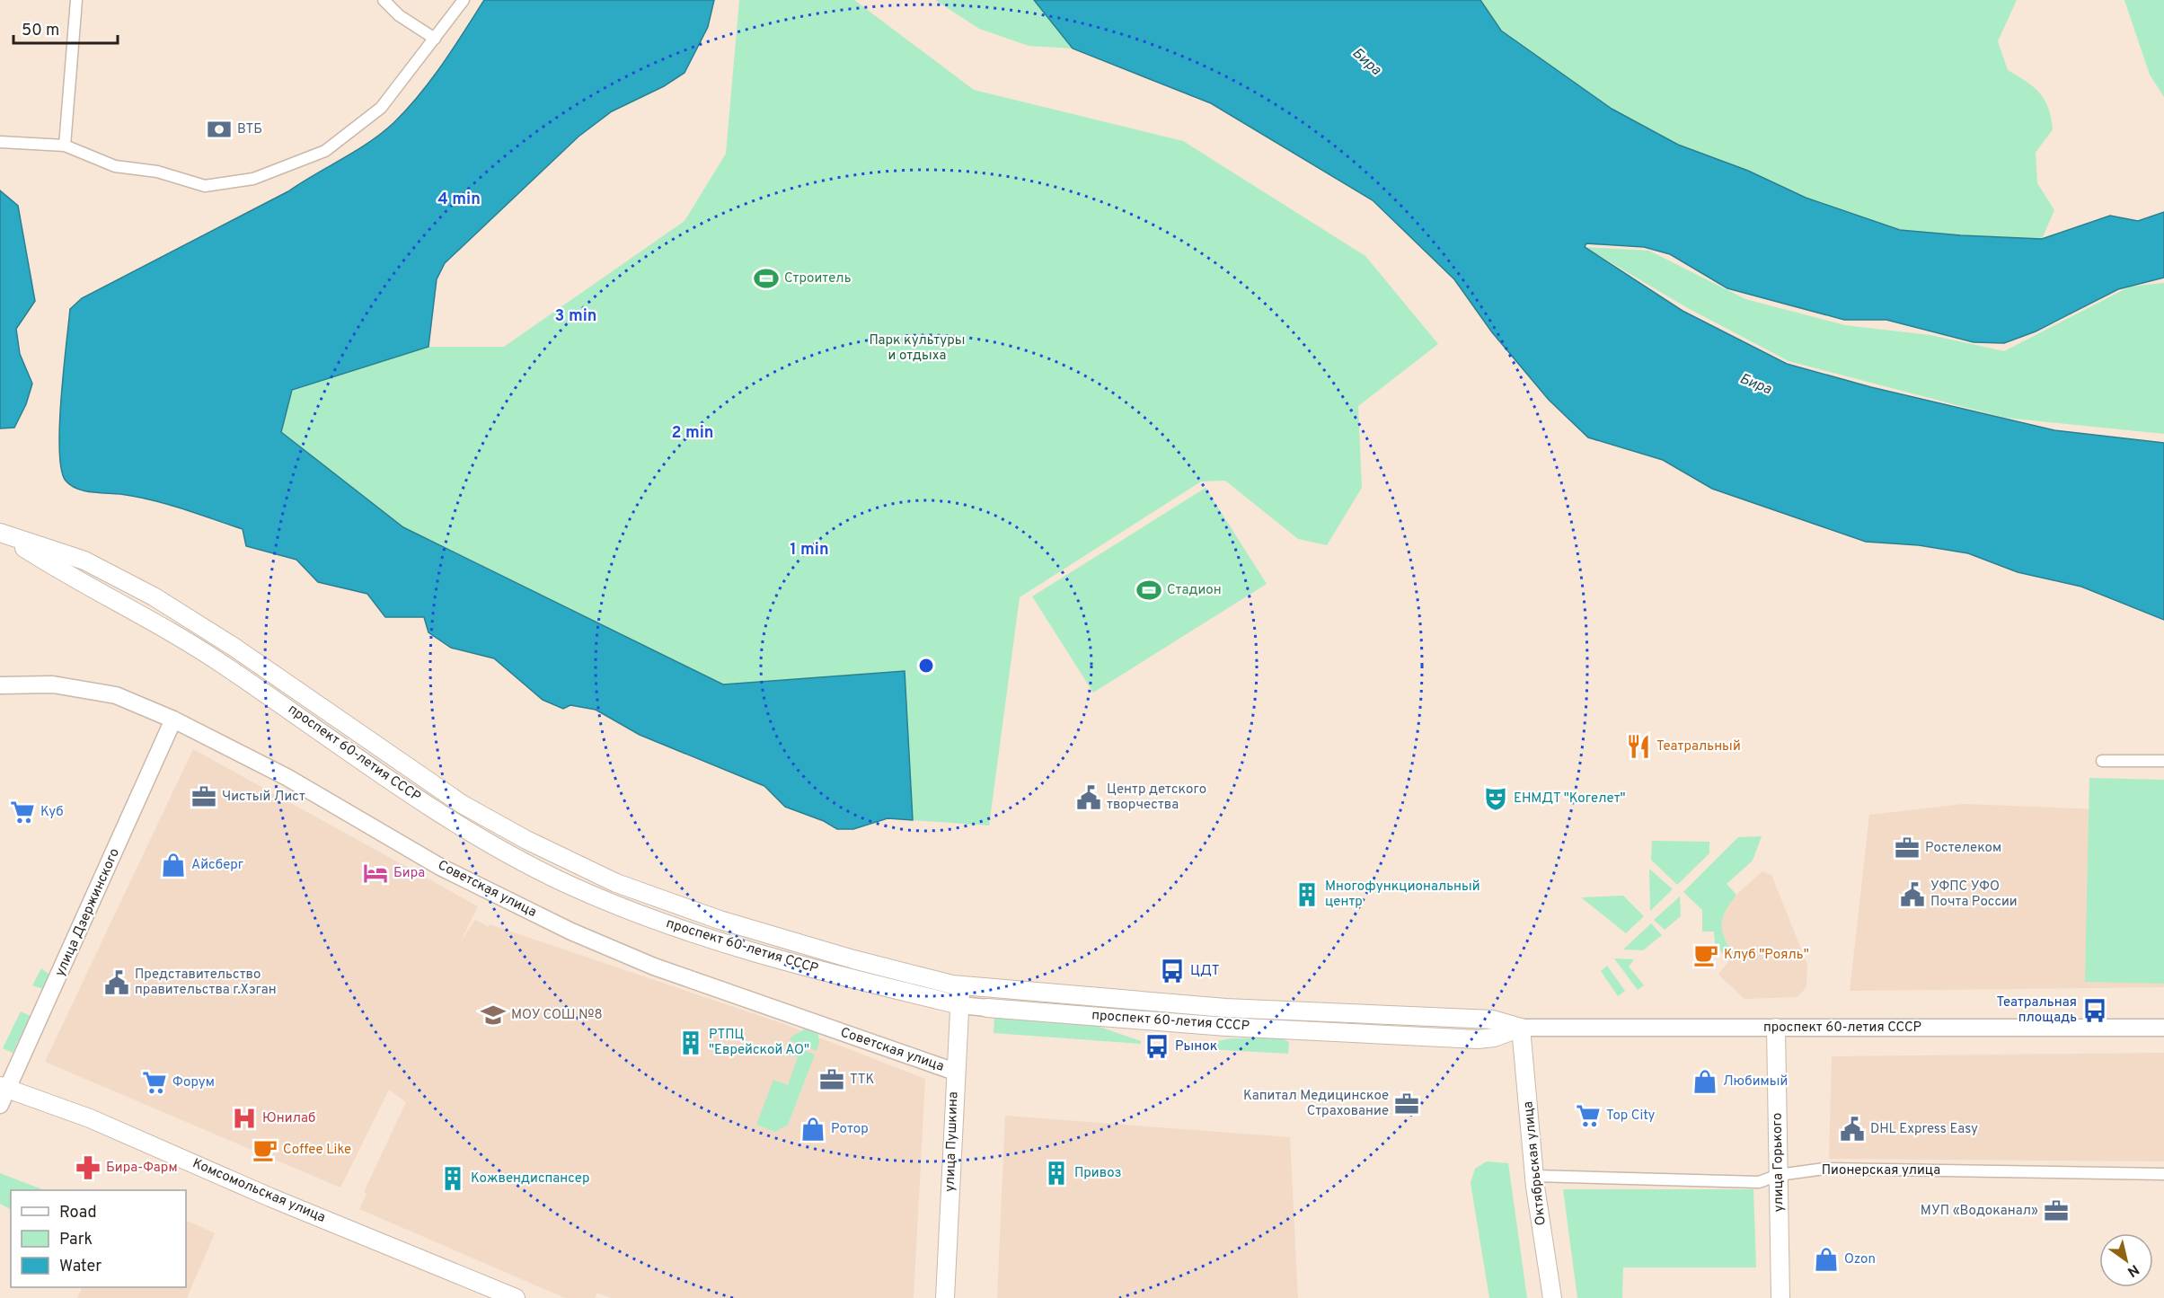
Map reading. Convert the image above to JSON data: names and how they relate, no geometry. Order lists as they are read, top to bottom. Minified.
{"streets":{"main road":["проспект 60-летия СССР","Советская улица","улица Дзержинского","улица Пушкина","улица Горького","Октябрьская улица","Комсомольская улица"],"street":["Пионерская улица"]},"crossings":[["проспект 60-летия СССР","улица Пушкина"],["проспект 60-летия СССР","улица Горького"],["проспект 60-летия СССР","Октябрьская улица"],["Советская улица","улица Дзержинского"],["Советская улица","улица Пушкина"],["улица Дзержинского","Комсомольская улица"],["улица Горького","Пионерская улица"],["Октябрьская улица","Пионерская улица"]],"water":["Бира"],"parks":["Парк культуры и отдыха"],"places":{"bank":["ВТБ"],"sports":["Строитель","Стадион"],"restaurant":["Театральный"],"office":["Чистый Лист","Ростелеком","ТТК","Капитал Медицинское Страхование","МУП «Водоканал»"],"public building":["Центр детского творчества","УФПС УФО Почта России","Представительство правительства г.Хэган","DHL Express Easy"],"theatre":["ЕНМДТ \"Когелет\""],"supermarket":["Куб","Форум","Top City"],"shop":["Айсберг","Любимый","Ротор","Ozon"],"hotel":["Бира"],"building":["Многофункциональный центр","РТПЦ \"Еврейской АО\"","Привоз","Кожвендиспансер"],"cafe":["Клуб \"Рояль\"","Coffee Like"],"bus stop":["ЦДТ","Театральная площадь","Рынок"],"school or university":["МОУ СОШ №8"],"hospital":["Юнилаб"],"pharmacy":["Бира-Фарм"]},"legend":["Road","Park","Water"],"scale_bar":"50 m","north":"bottom right","rings":["4 min","3 min","2 min","1 min"]}
